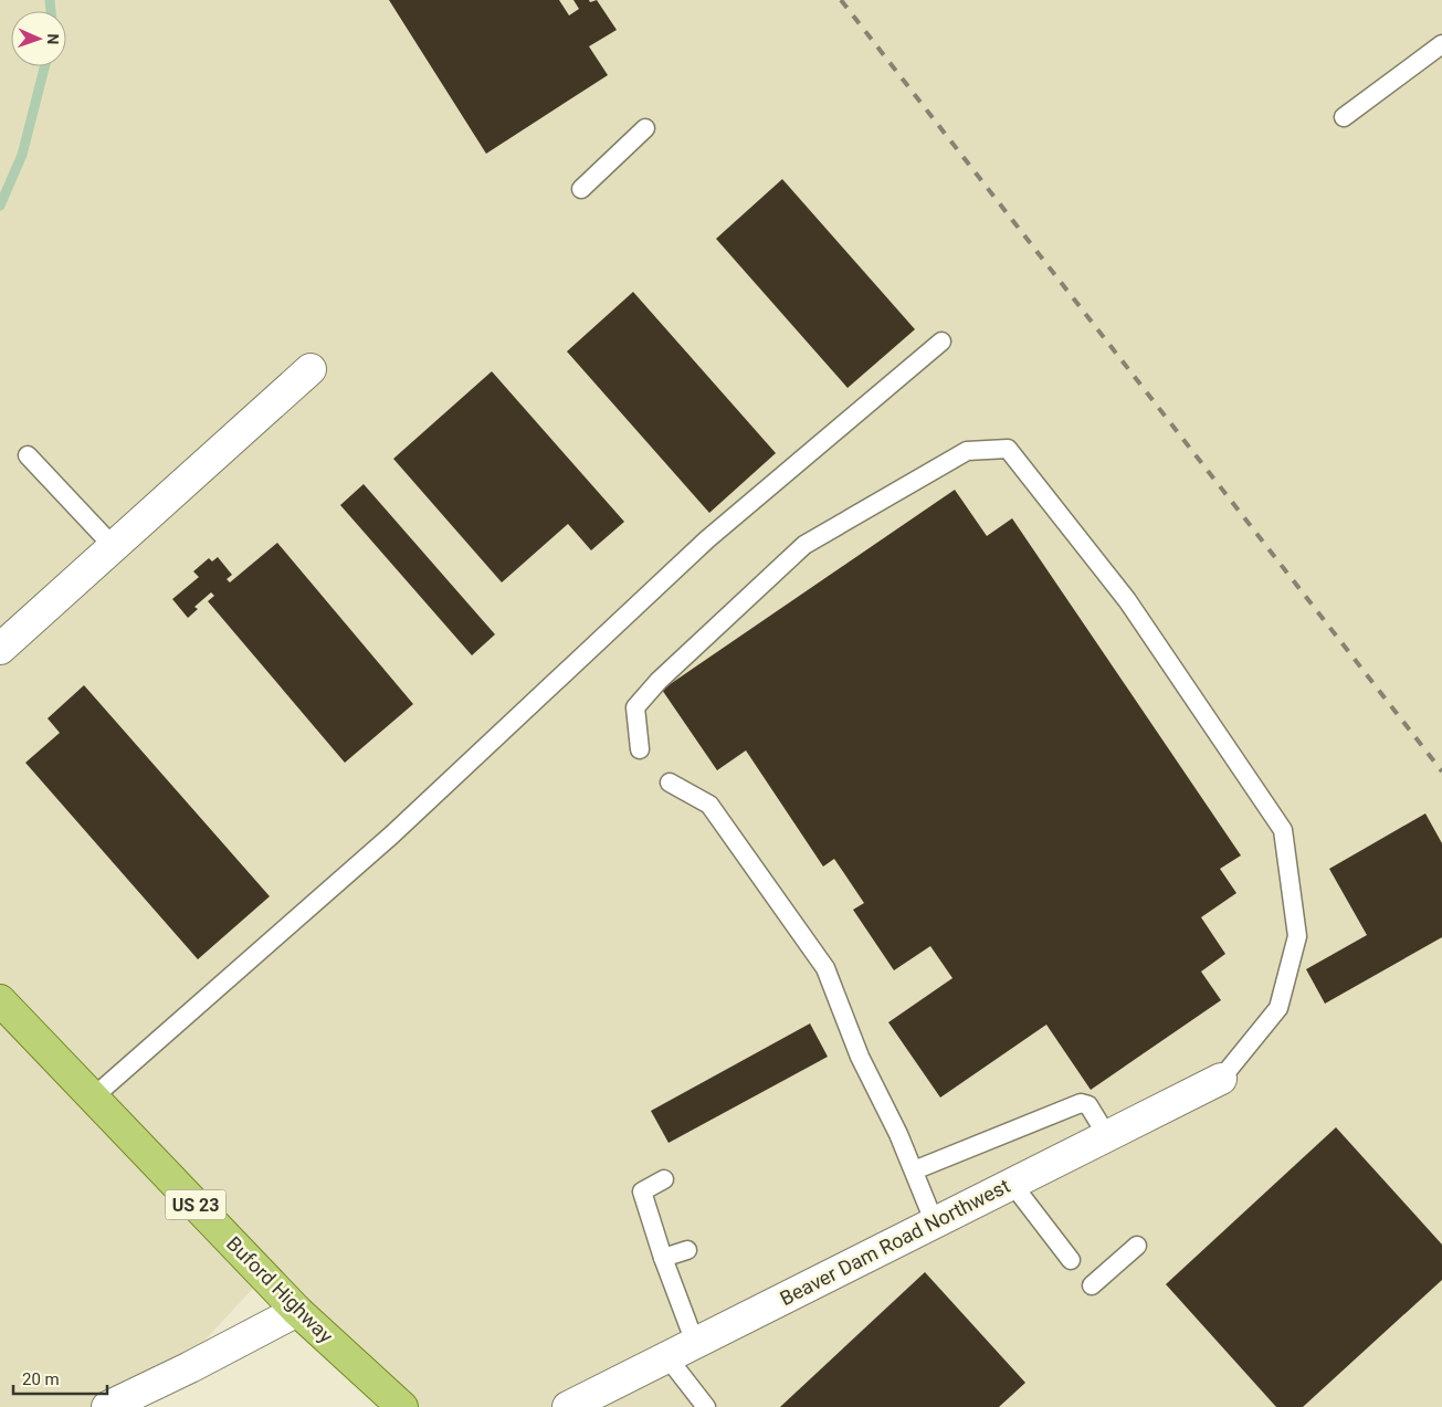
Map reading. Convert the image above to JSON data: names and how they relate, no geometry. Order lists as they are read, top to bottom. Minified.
{"streets":{"main road":["US 23","Buford Highway"],"street":["Beaver Dam Road Northwest"]},"scale_bar":"20 m","north":"right"}
